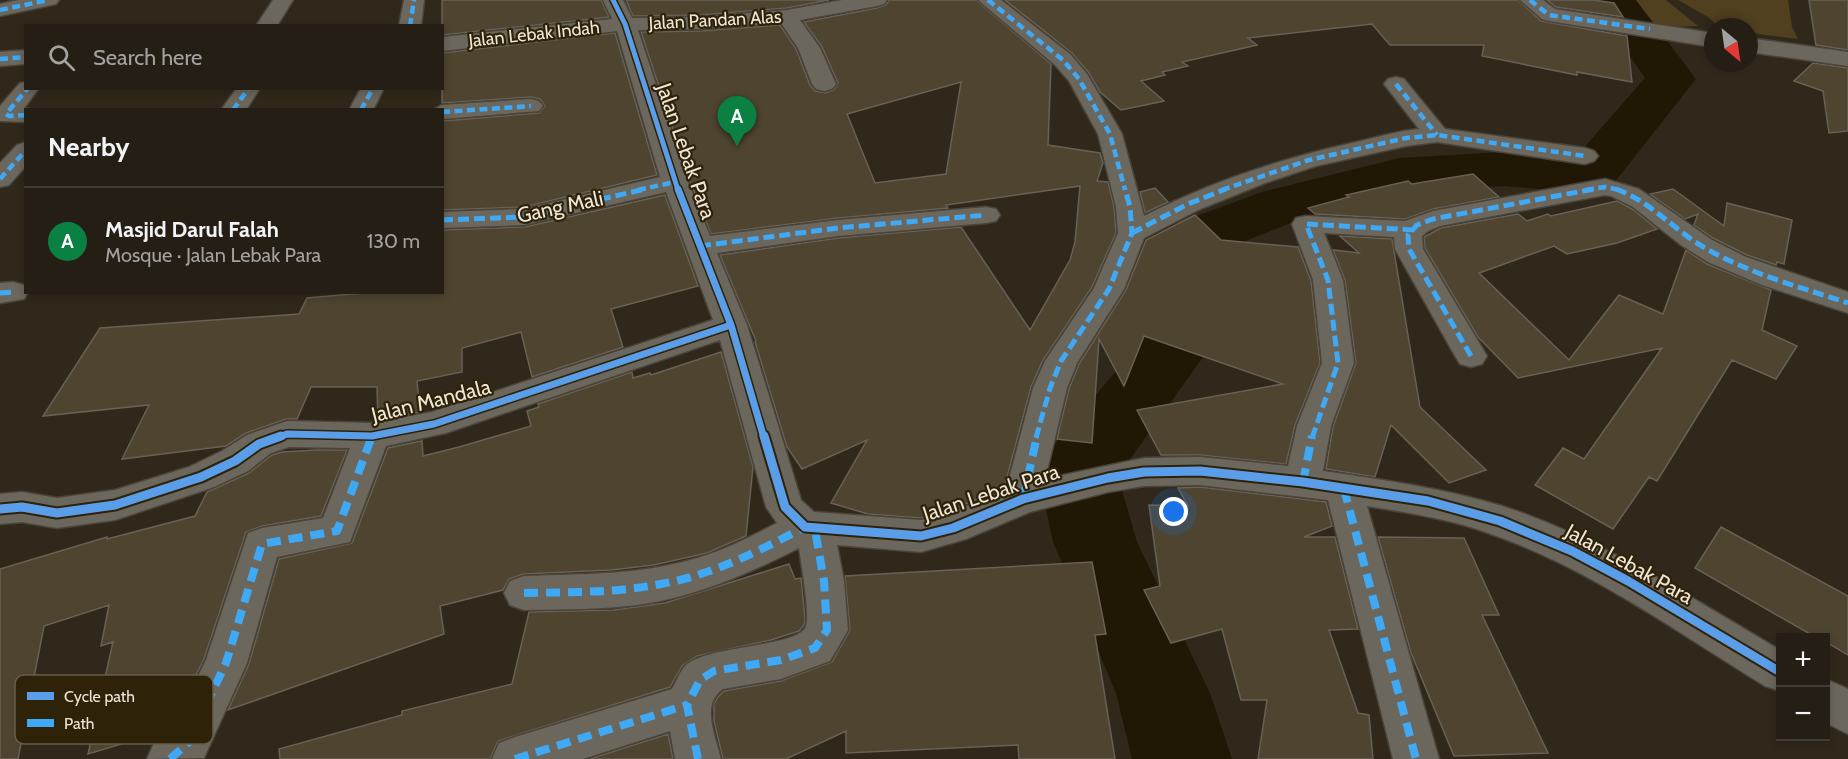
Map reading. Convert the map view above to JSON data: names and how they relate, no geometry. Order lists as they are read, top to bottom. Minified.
{"streets":{"street":["Jalan Pandan Alas","Jalan Lebak Indah","Jalan Lebak Para","Gang Mali","Jalan Mandala"]},"crossings":[["Jalan Pandan Alas","Jalan Lebak Indah"],["Jalan Pandan Alas","Jalan Lebak Para"],["Jalan Lebak Indah","Jalan Lebak Para"],["Jalan Lebak Para","Gang Mali"],["Jalan Lebak Para","Jalan Mandala"]],"legend":["Cycle path","Path"],"north":"bottom right","page":{"search":"Search here","pins":"A","heading":"Nearby","list":[{"mark":"A","name":"Masjid Darul Falah","note":"Mosque · Jalan Lebak Para","value":"130 m"}],"map_buttons":["+","−"]}}
